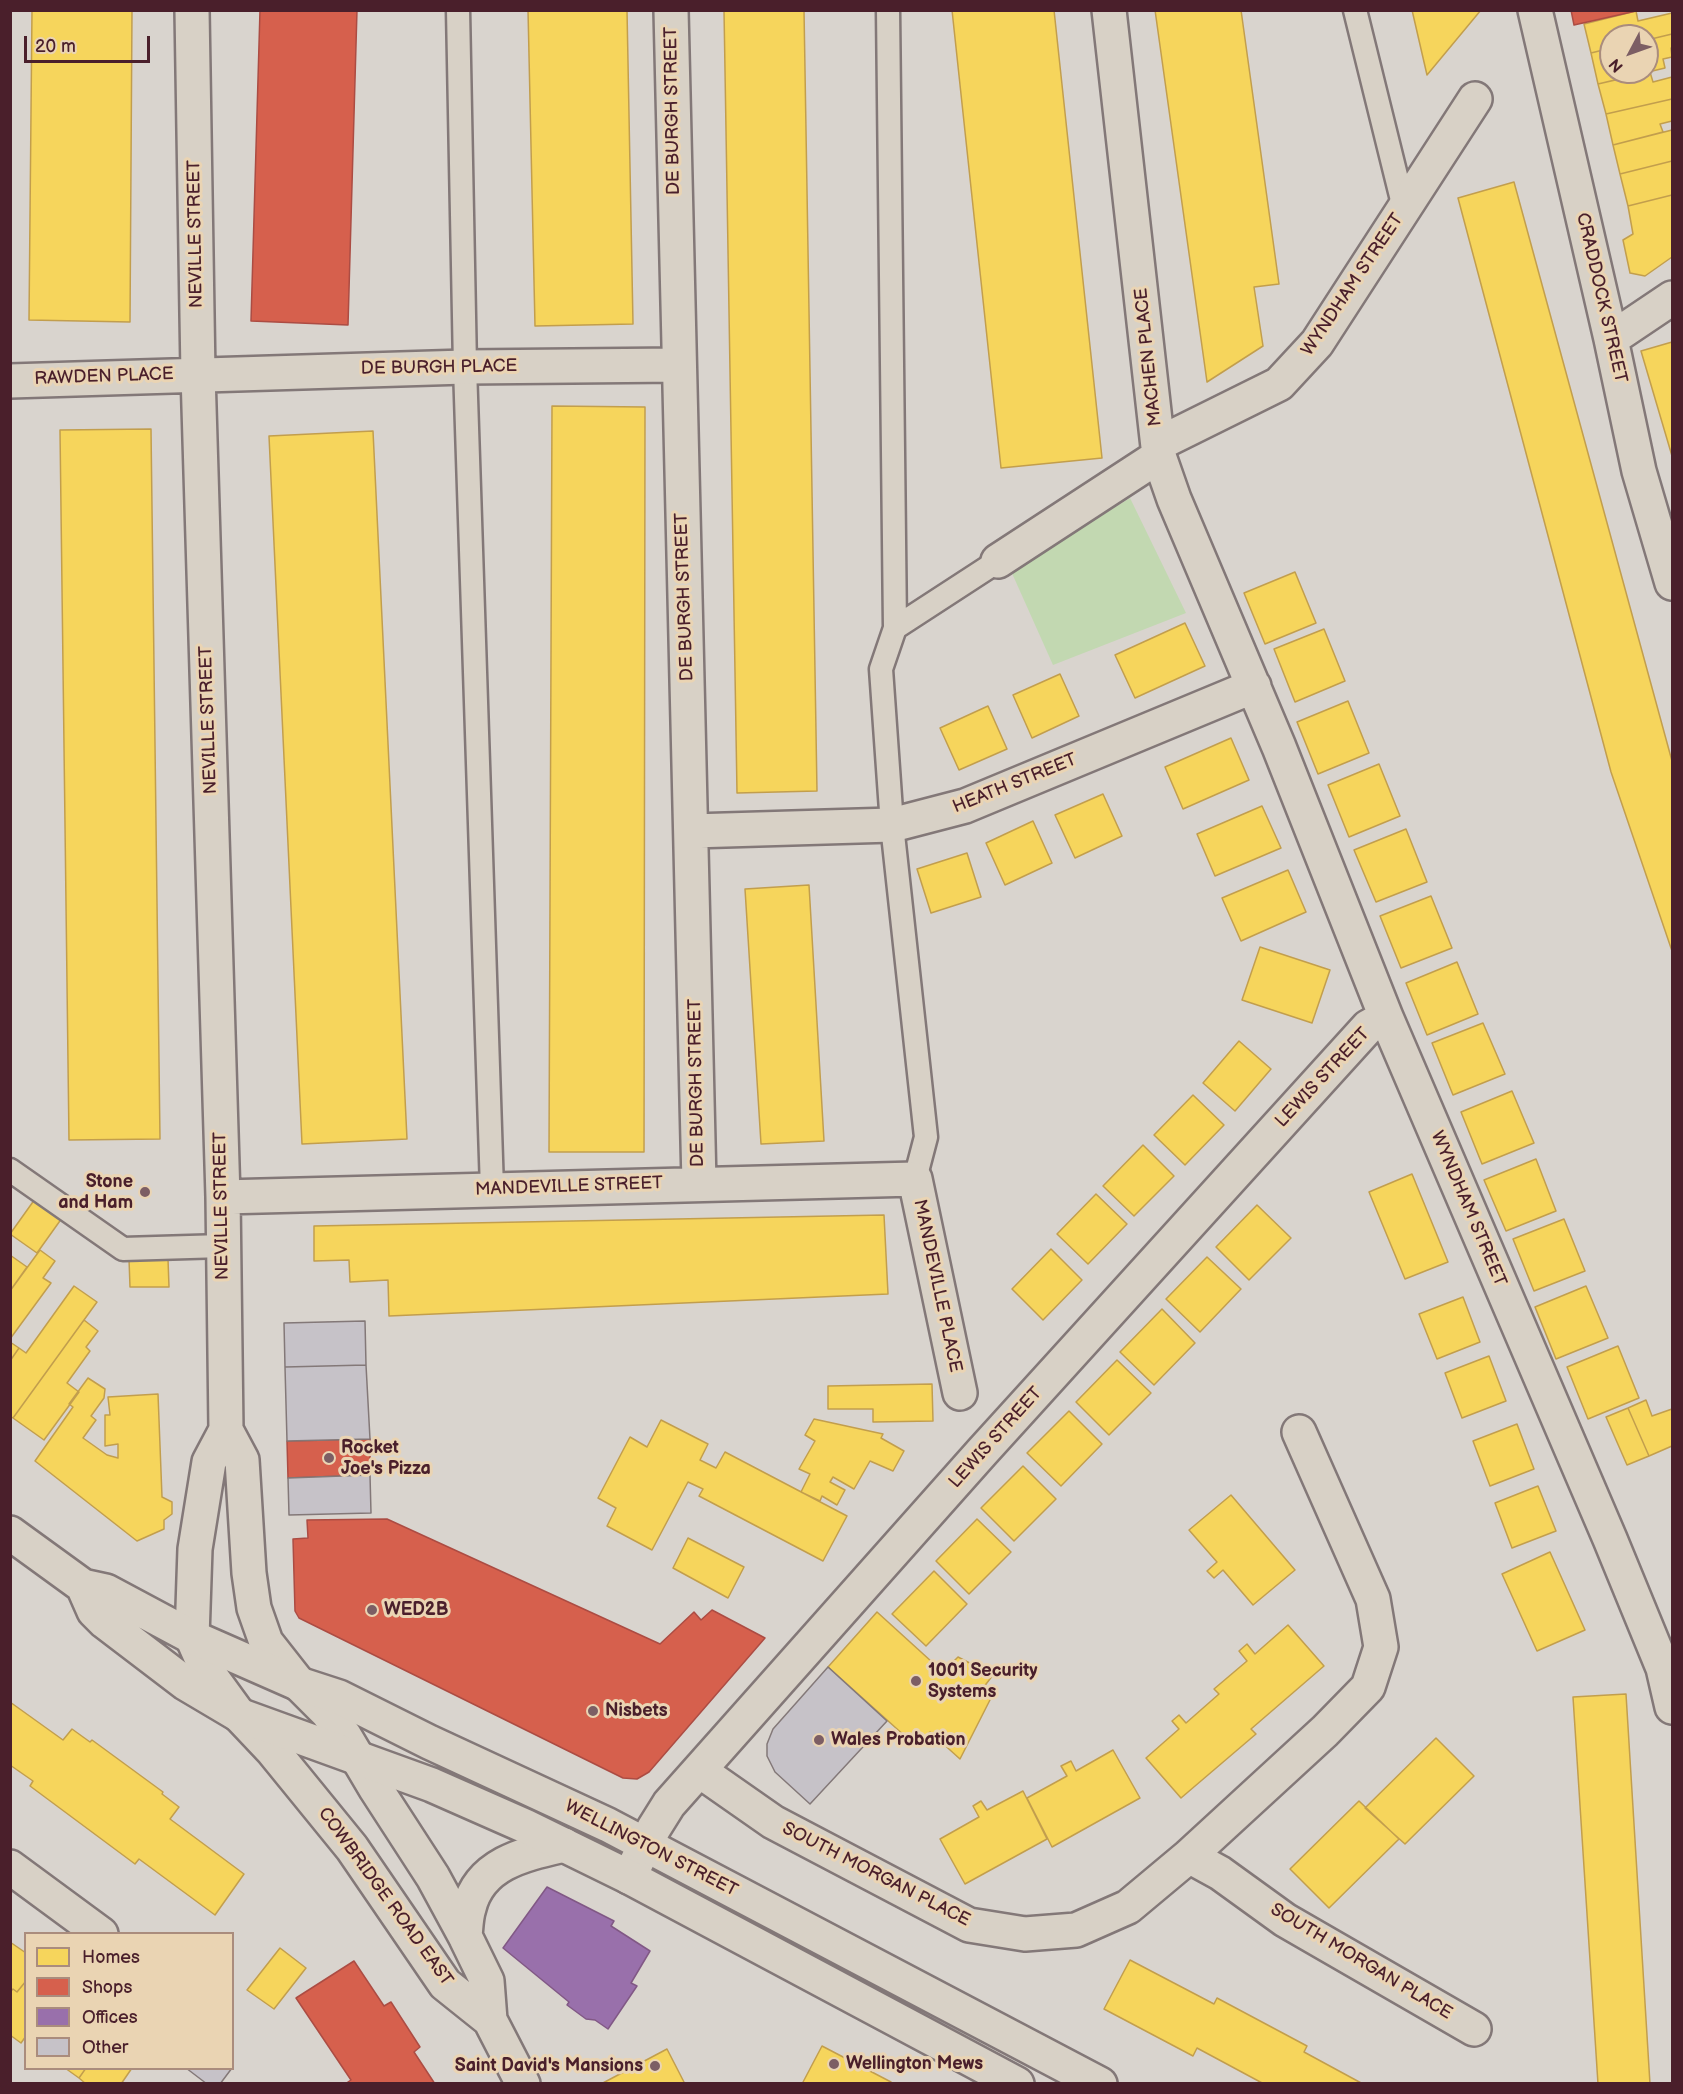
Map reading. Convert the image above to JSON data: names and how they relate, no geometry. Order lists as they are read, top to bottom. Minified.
{"streets":{"street":["DE BURGH STREET","NEVILLE STREET","WYNDHAM STREET","CRADDOCK STREET","MACHEN PLACE","DE BURGH PLACE","RAWDEN PLACE","HEATH STREET","LEWIS STREET","MANDEVILLE STREET","MANDEVILLE PLACE","WELLINGTON STREET","SOUTH MORGAN PLACE","COWBRIDGE ROAD EAST"]},"crossings":[["DE BURGH STREET","DE BURGH PLACE"],["DE BURGH STREET","HEATH STREET"],["DE BURGH STREET","MANDEVILLE STREET"],["NEVILLE STREET","DE BURGH PLACE"],["NEVILLE STREET","RAWDEN PLACE"],["NEVILLE STREET","MANDEVILLE STREET"],["NEVILLE STREET","WELLINGTON STREET"],["NEVILLE STREET","COWBRIDGE ROAD EAST"],["WYNDHAM STREET","MACHEN PLACE"],["WYNDHAM STREET","LEWIS STREET"],["MACHEN PLACE","HEATH STREET"],["DE BURGH PLACE","RAWDEN PLACE"],["LEWIS STREET","WELLINGTON STREET"],["LEWIS STREET","SOUTH MORGAN PLACE"],["MANDEVILLE STREET","MANDEVILLE PLACE"],["WELLINGTON STREET","COWBRIDGE ROAD EAST"]],"places":["Stone and Ham","Rocket Joe's Pizza","WED2B","1001 Security Systems","Nisbets","Wales Probation","Wellington Mews","Saint David's Mansions"],"legend":["Homes","Shops","Offices","Other"],"scale_bar":"20 m","north":"bottom left"}
